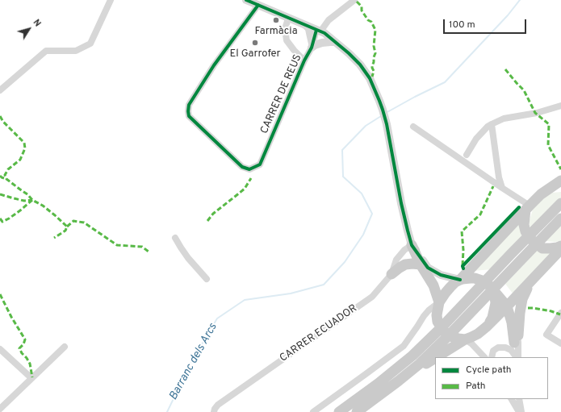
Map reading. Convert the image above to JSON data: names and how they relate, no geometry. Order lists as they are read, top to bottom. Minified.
{"streets":{"street":["CARRER DE REUS","CARRER ECUADOR"]},"water":["Barranc dels Arcs"],"places":["Farmàcia","El Garrofer"],"legend":["Cycle path","Path"],"scale_bar":"100 m","north":"top right"}
